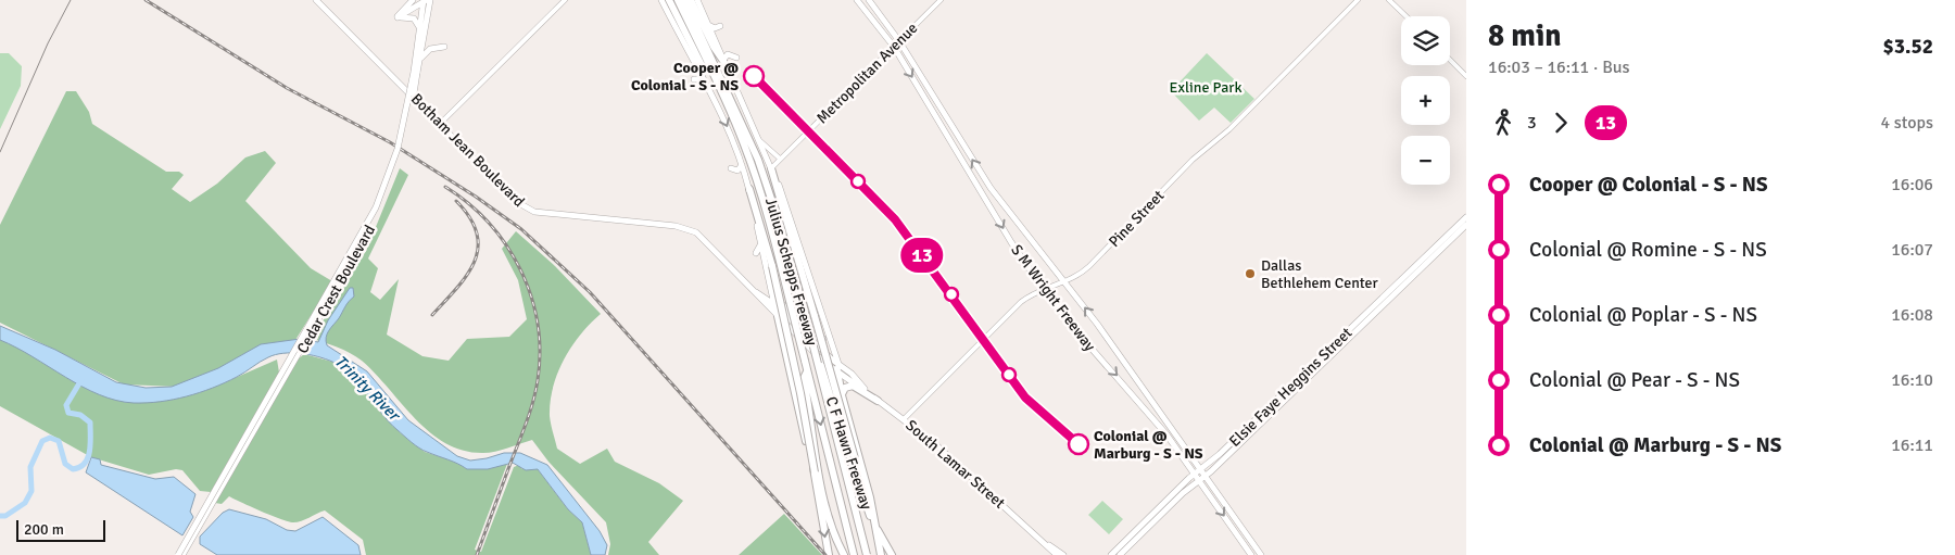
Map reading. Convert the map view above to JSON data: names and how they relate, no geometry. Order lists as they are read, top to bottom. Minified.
{"streets":{"highway":["Julius Schepps Freeway","C F Hawn Freeway"],"main road":["Botham Jean Boulevard","Cedar Crest Boulevard","S M Wright Freeway","Elsie Faye Heggins Street","South Lamar Street"],"street":["Metropolitan Avenue","Pine Street"]},"crossings":[["Metropolitan Avenue","Julius Schepps Freeway"],["Metropolitan Avenue","S M Wright Freeway"],["Botham Jean Boulevard","Julius Schepps Freeway"],["Botham Jean Boulevard","South Lamar Street"],["Pine Street","S M Wright Freeway"],["Pine Street","South Lamar Street"],["Julius Schepps Freeway","C F Hawn Freeway"],["Julius Schepps Freeway","South Lamar Street"],["S M Wright Freeway","Elsie Faye Heggins Street"]],"water":["Trinity River"],"parks":["Exline Park"],"places":["Cooper @ Colonial - S - NS","Dallas Bethlehem Center","Colonial @ Marburg - S - NS"],"lines":["bus line 13"],"scale_bar":"200 m","page":{"on_map":"13","heading":["8 min","16:03 – 16:11 · Bus","$3.52"],"map_buttons":["+","−"],"legs":["3","13","4 stops"],"list":[{"name":"Cooper @ Colonial - S - NS","value":"16:06"},{"name":"Colonial @ Romine - S - NS","value":"16:07"},{"name":"Colonial @ Poplar - S - NS","value":"16:08"},{"name":"Colonial @ Pear - S - NS","value":"16:10"},{"name":"Colonial @ Marburg - S - NS","value":"16:11"}],"scale":"200 m"}}
